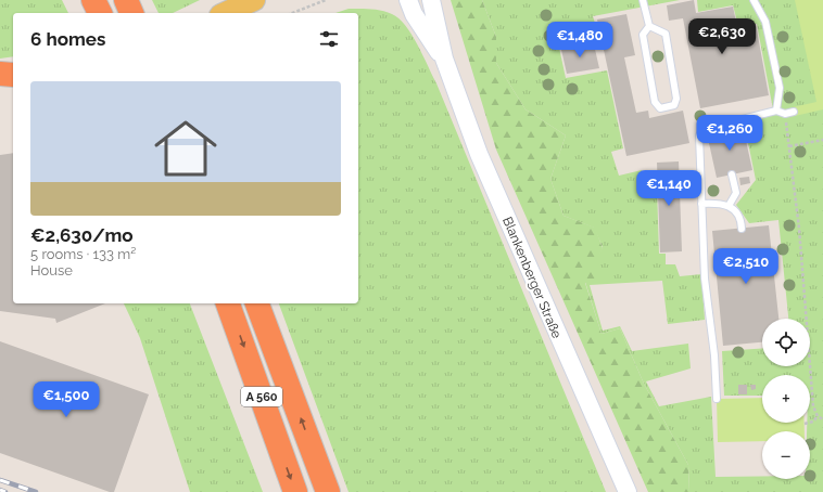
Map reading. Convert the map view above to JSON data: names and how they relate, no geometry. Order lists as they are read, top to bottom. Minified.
{"streets":{"highway":["A 560"],"street":["Blankenberger Straße"]},"page":{"heading":"6 homes","price":["€2,630","€1,480","€1,260","€1,140","€2,510","€1,500"],"list":[{"name":"€2,630/mo","note":"5 rooms · 133 m² · House"}],"map_buttons":["+","−"]}}
